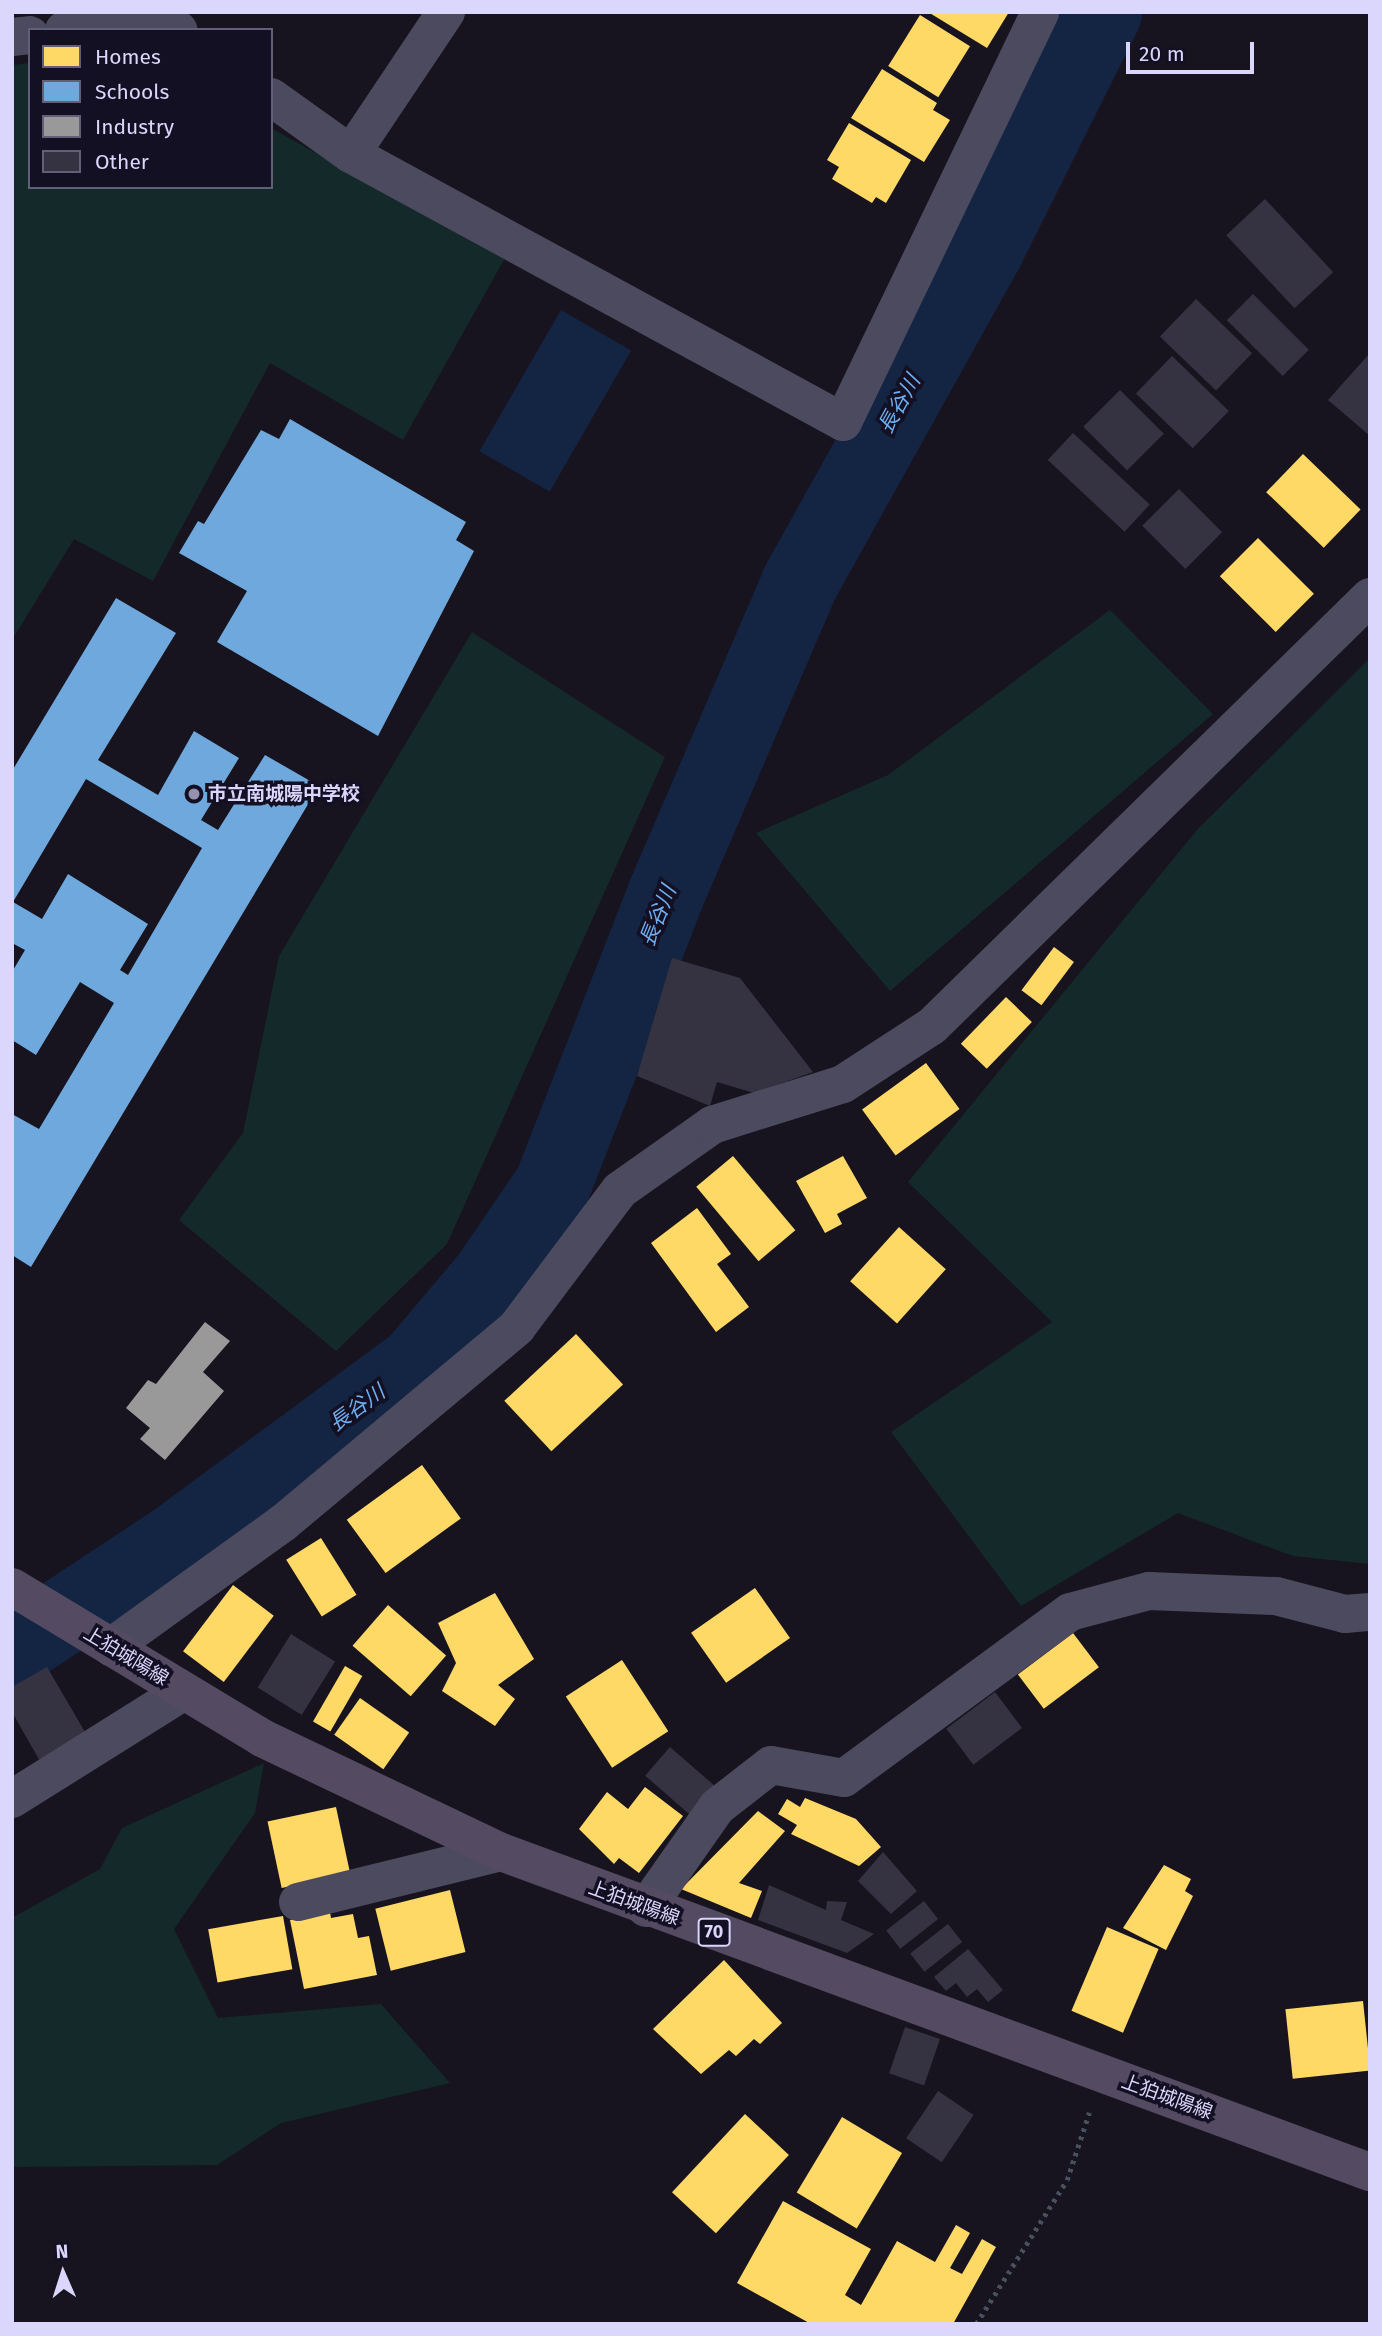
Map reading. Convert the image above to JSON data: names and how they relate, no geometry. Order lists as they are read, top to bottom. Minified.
{"streets":{"main road":["上狛城陽線","70"]},"water":["長谷川"],"places":["市立南城陽中学校"],"legend":["Homes","Schools","Industry","Other"],"scale_bar":"20 m","north":"top"}
